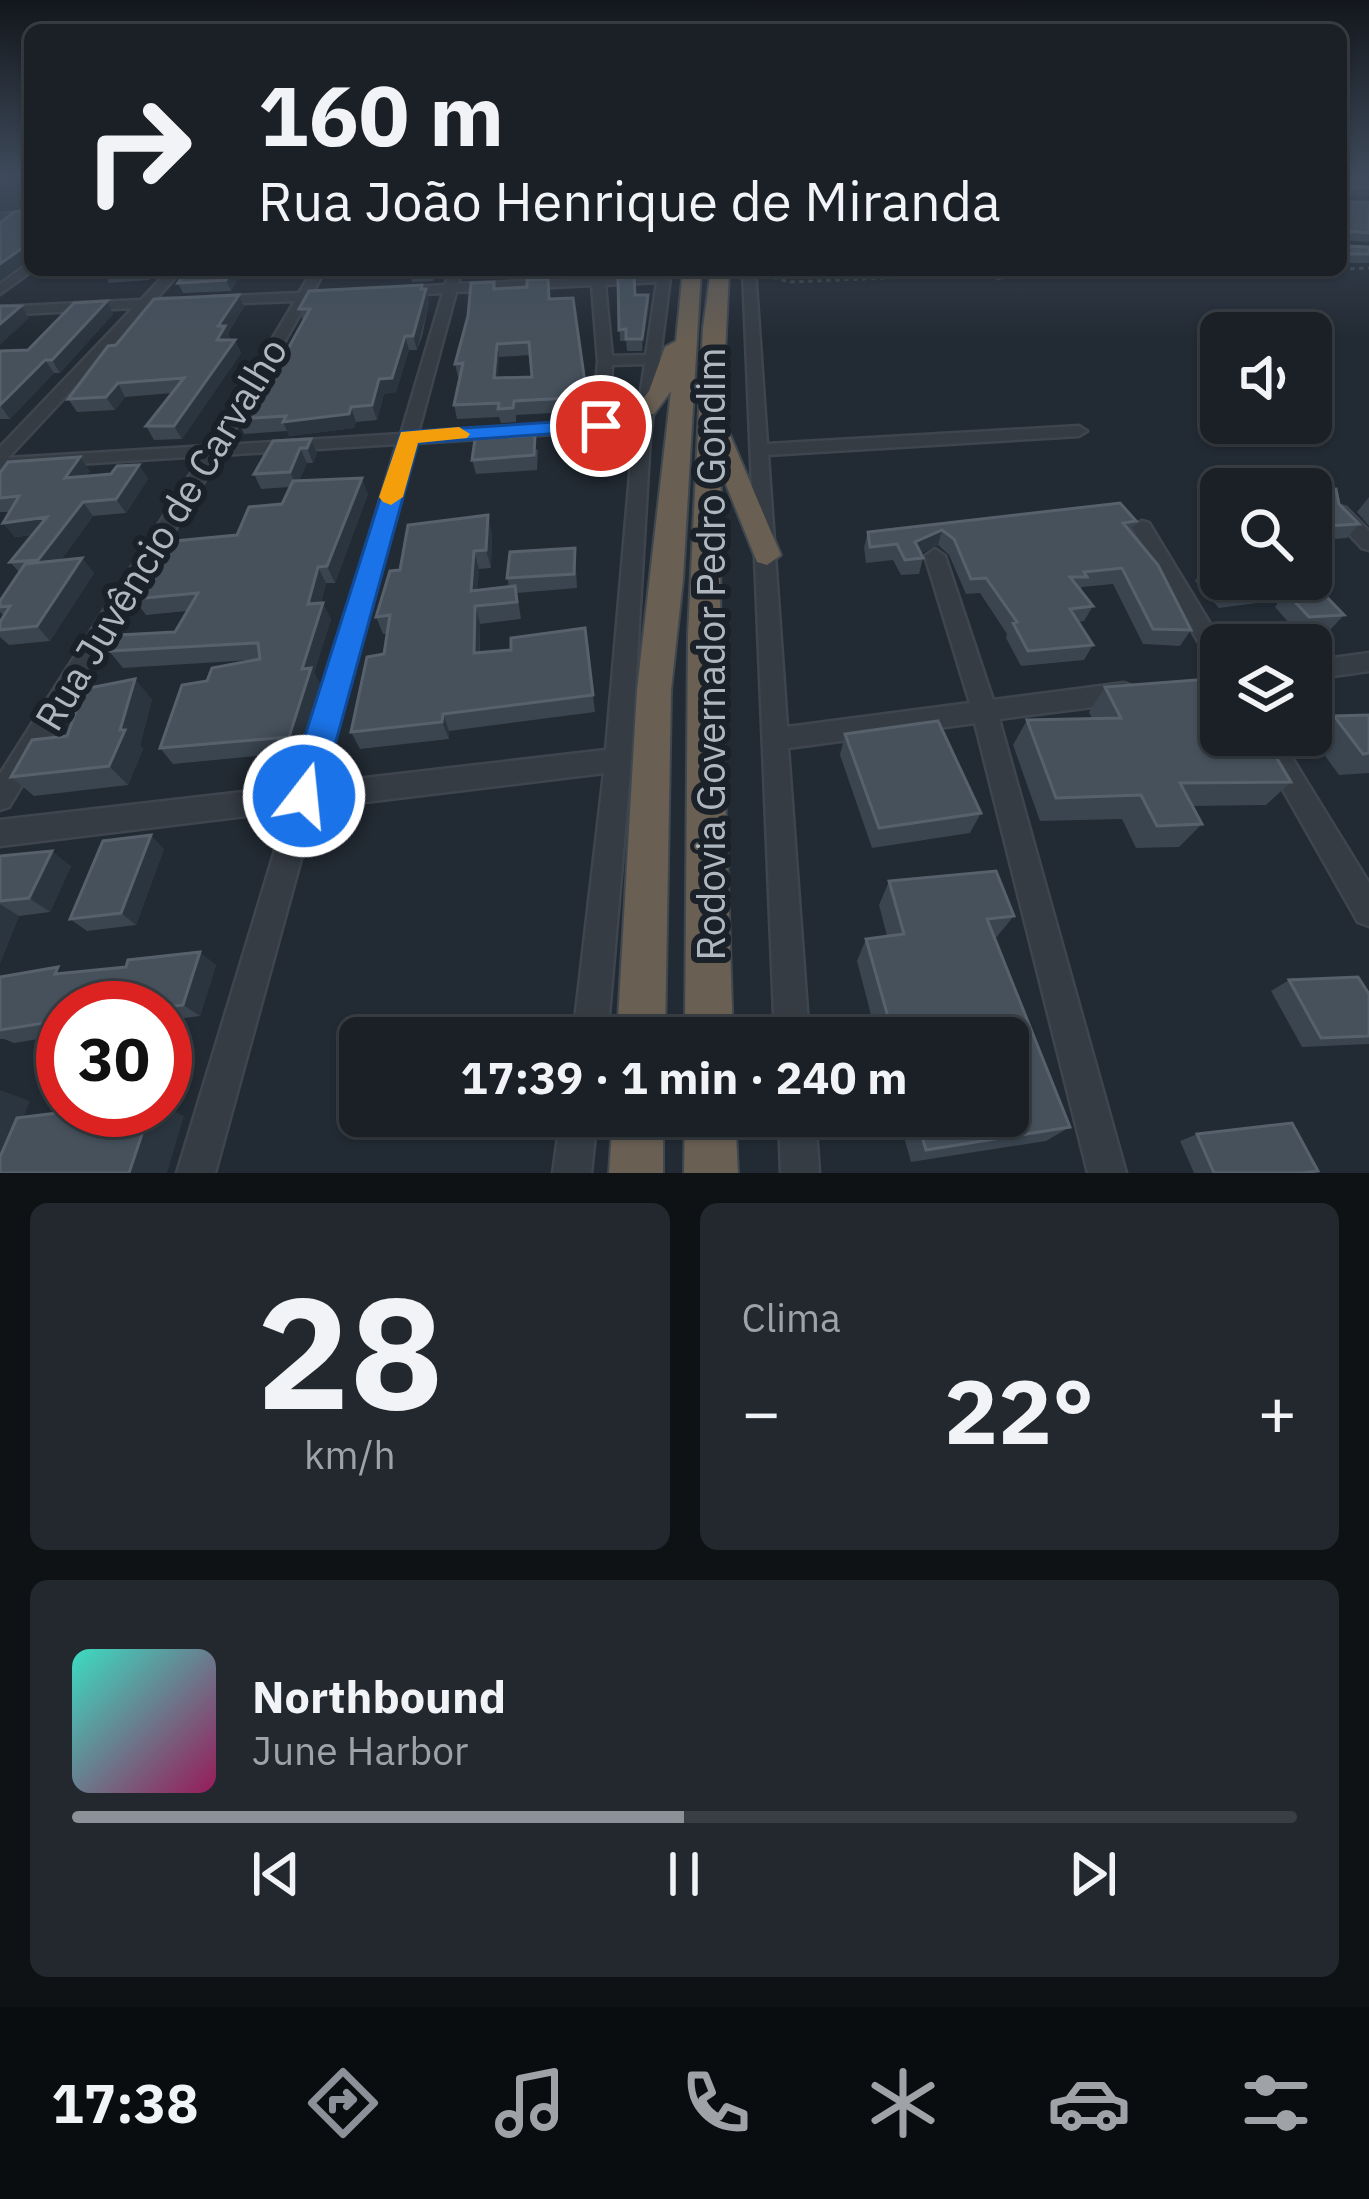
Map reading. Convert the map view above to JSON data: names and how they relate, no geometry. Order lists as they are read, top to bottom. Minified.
{"streets":{"highway":["Rodovia Governador Pedro Gondim"],"street":["Rua Juvêncio de Carvalho"]},"page":{"turn":["160 m","Rua João Henrique de Miranda"],"limit":"30","trip":"17:39 · 1 min · 240 m","tile":[["28","km/h"],"Clima"],"heat":["−","22°","+"],"song":["Northbound","June Harbor"],"tabs":"17:38"}}
